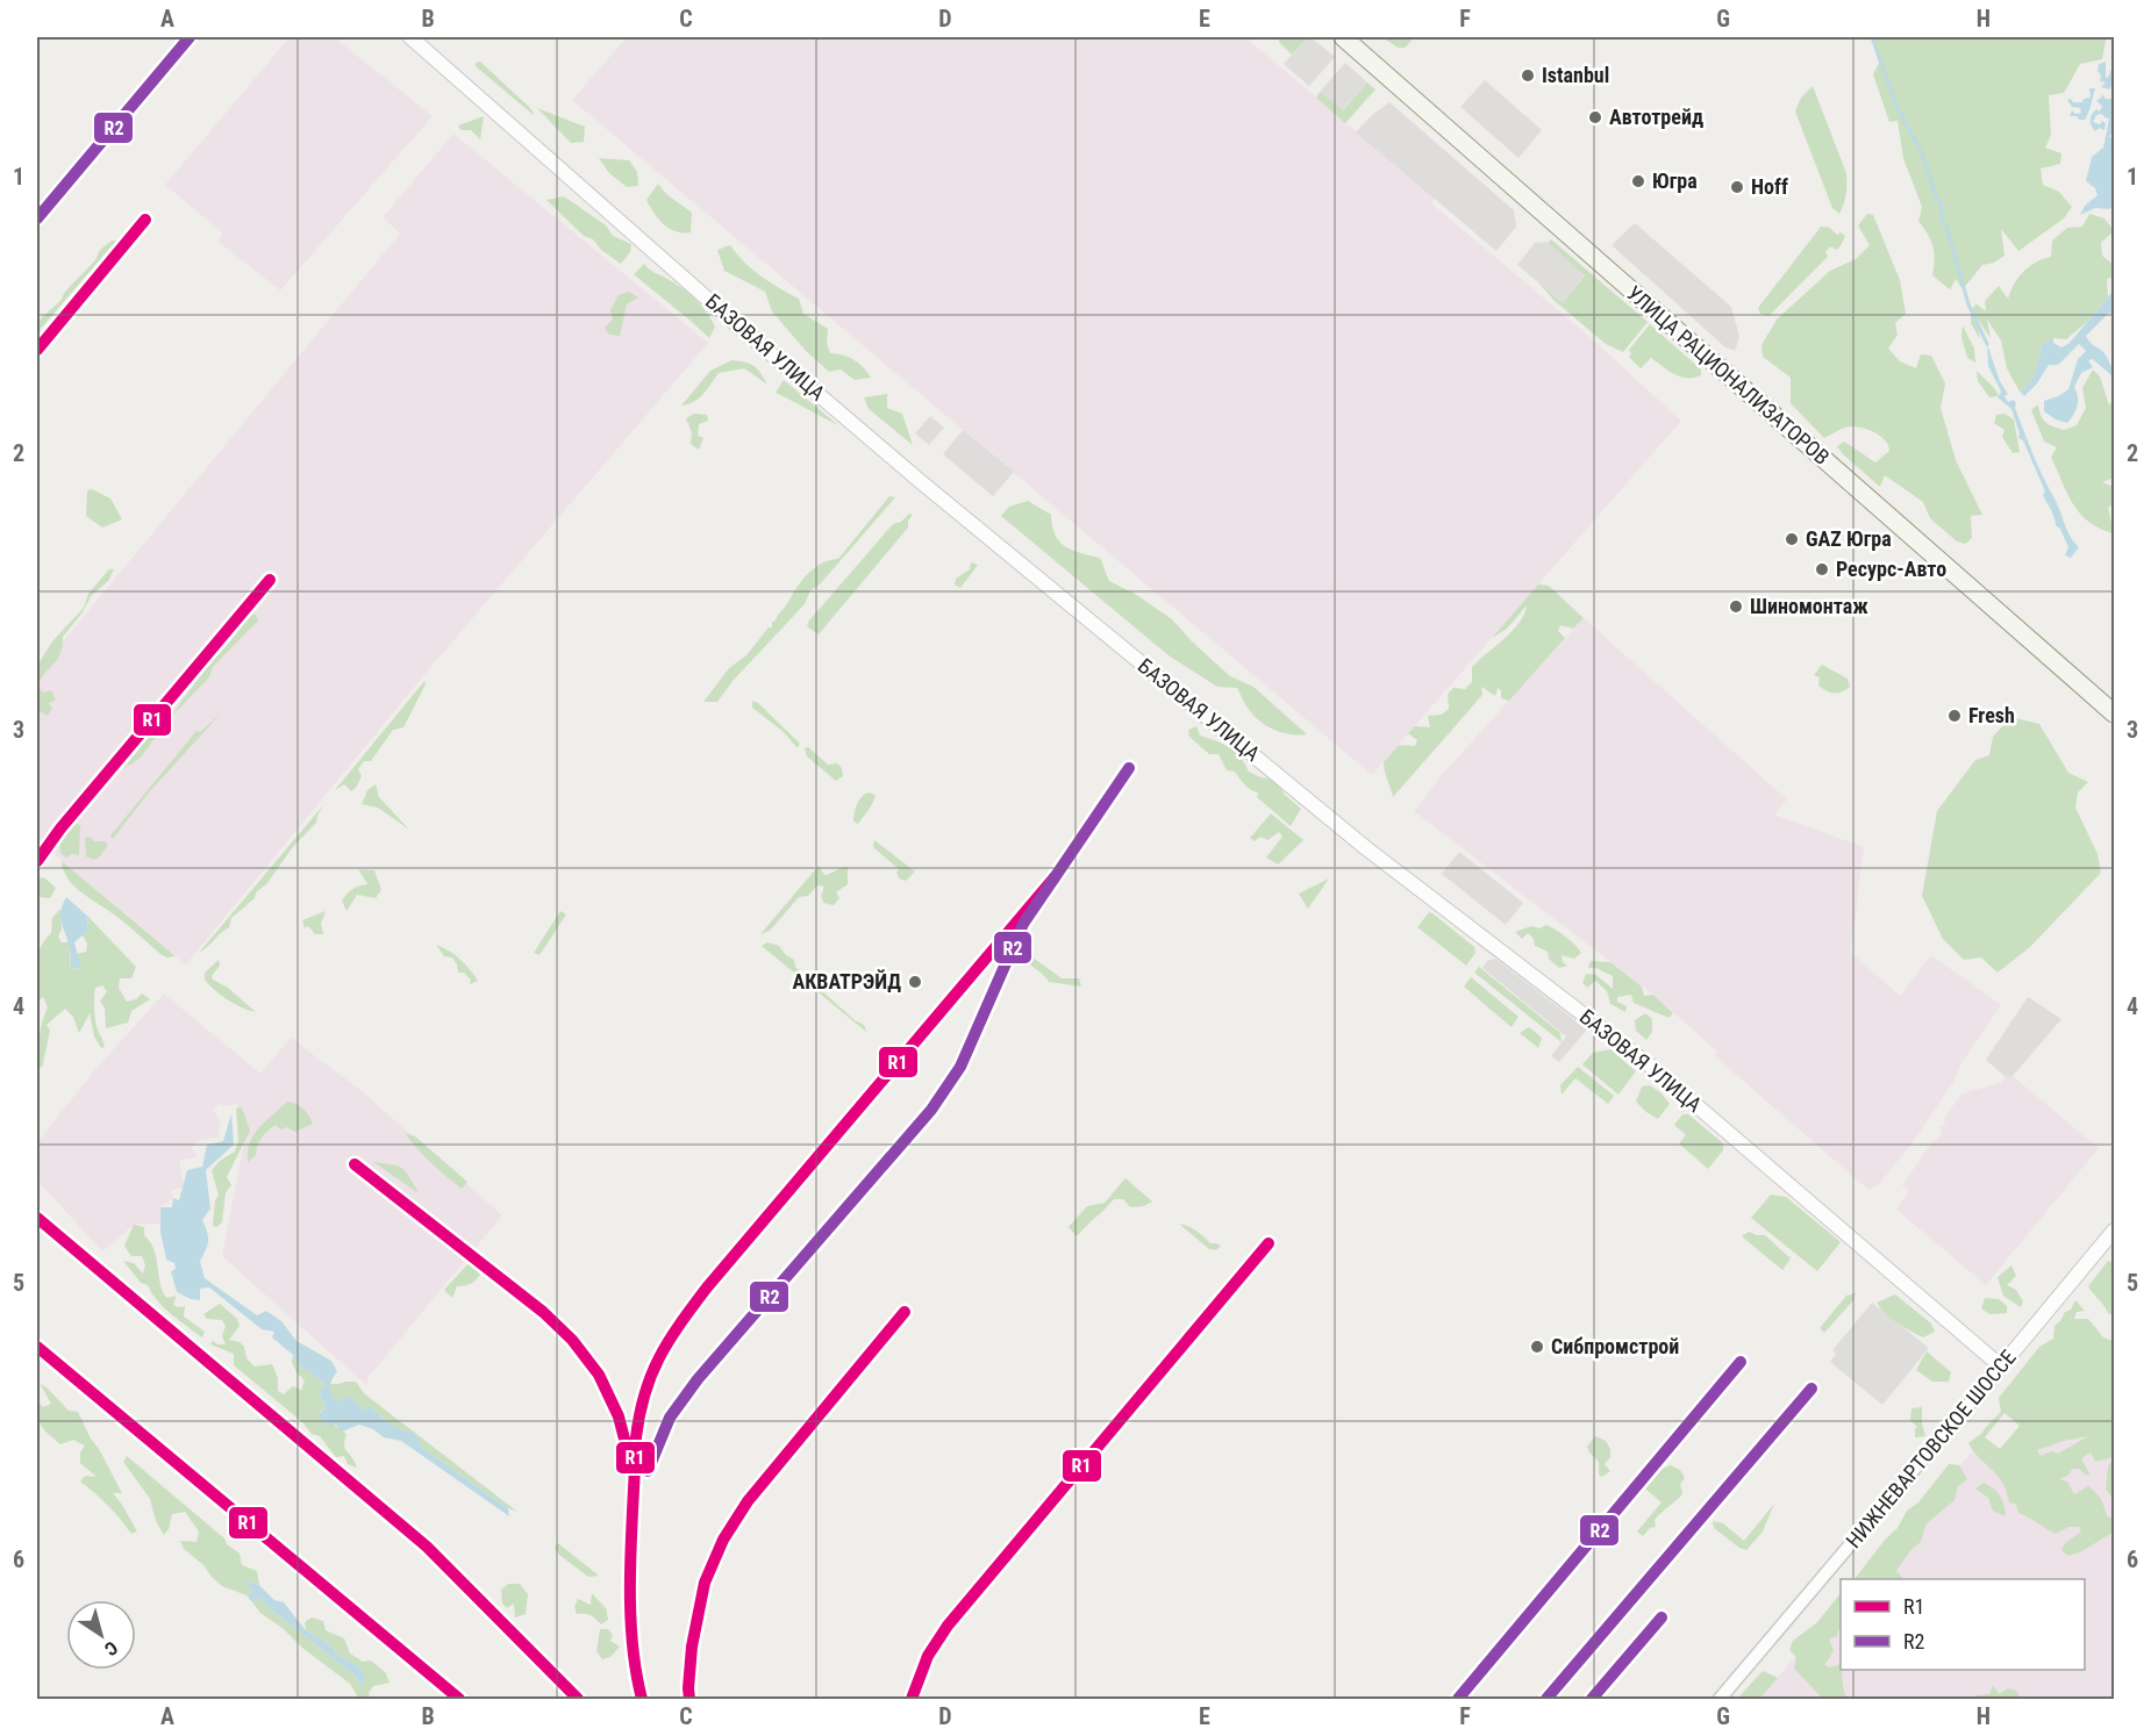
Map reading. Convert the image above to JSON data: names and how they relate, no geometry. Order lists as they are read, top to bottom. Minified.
{"streets":{"main road":["УЛИЦА РАЦИОНАЛИЗАТОРОВ"],"street":["БАЗОВАЯ УЛИЦА","НИЖНЕВАРТОВСКОЕ ШОССЕ"]},"crossings":[["БАЗОВАЯ УЛИЦА","НИЖНЕВАРТОВСКОЕ ШОССЕ"]],"places":["Istanbul","Автотрейд","Югра","Hoff","GAZ Югра","Ресурс-Авто","Шиномонтаж","Fresh","АКВАТРЭЙД","Сибпромстрой"],"lines":["transit line R2","transit line R1"],"legend":["R1","R2"],"north":"bottom right","grid":{"columns":["A","B","C","D","E","F","G","H"],"rows":["1","2","3","4","5","6"]}}
